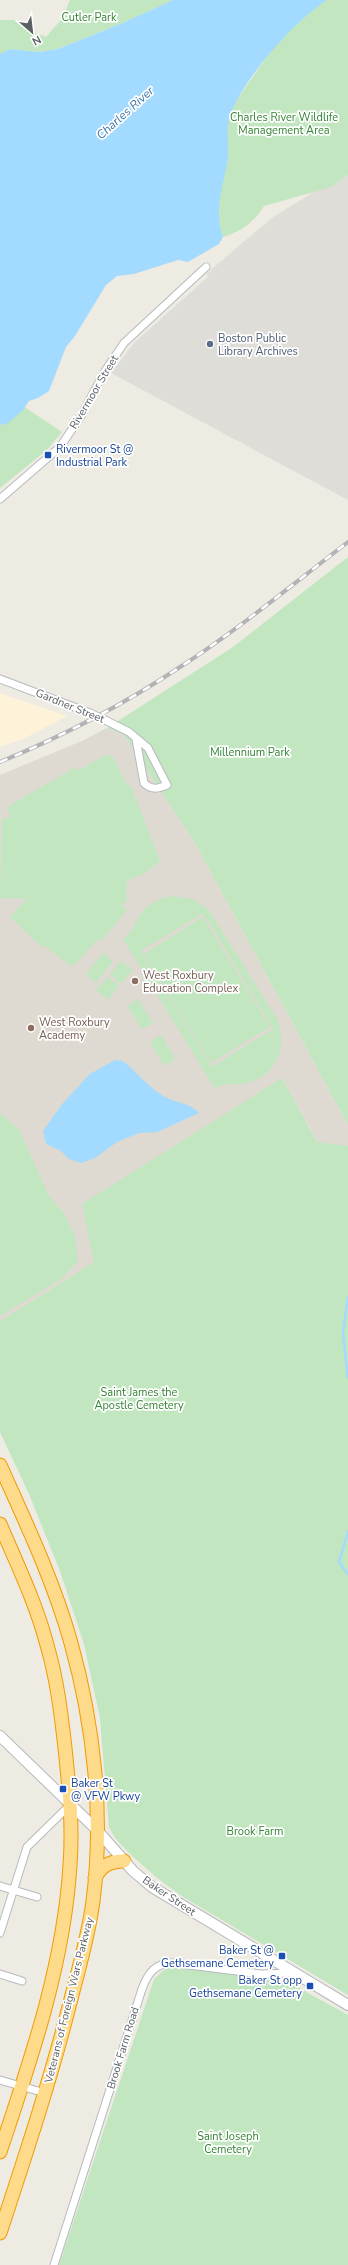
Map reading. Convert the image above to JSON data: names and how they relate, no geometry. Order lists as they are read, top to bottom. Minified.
{"streets":{"highway":["Veterans of Foreign Wars Parkway"],"street":["Rivermoor Street","Gardner Street","Baker Street","Brook Farm Road"]},"crossings":[["Baker Street","Veterans of Foreign Wars Parkway"],["Baker Street","Brook Farm Road"]],"water":["Charles River"],"parks":["Cutler Park","Charles River Wildlife Management Area","Millennium Park","Saint James the Apostle Cemetery","Brook Farm","Saint Joseph Cemetery"],"places":{"other":["Boston Public Library Archives","West Roxbury Education Complex","West Roxbury Academy"],"transit":["Rivermoor St @ Industrial Park","Baker St @ VFW Pkwy","Baker St @ Gethsemane Cemetery","Baker St opp Gethsemane Cemetery"]},"north":"bottom right"}
